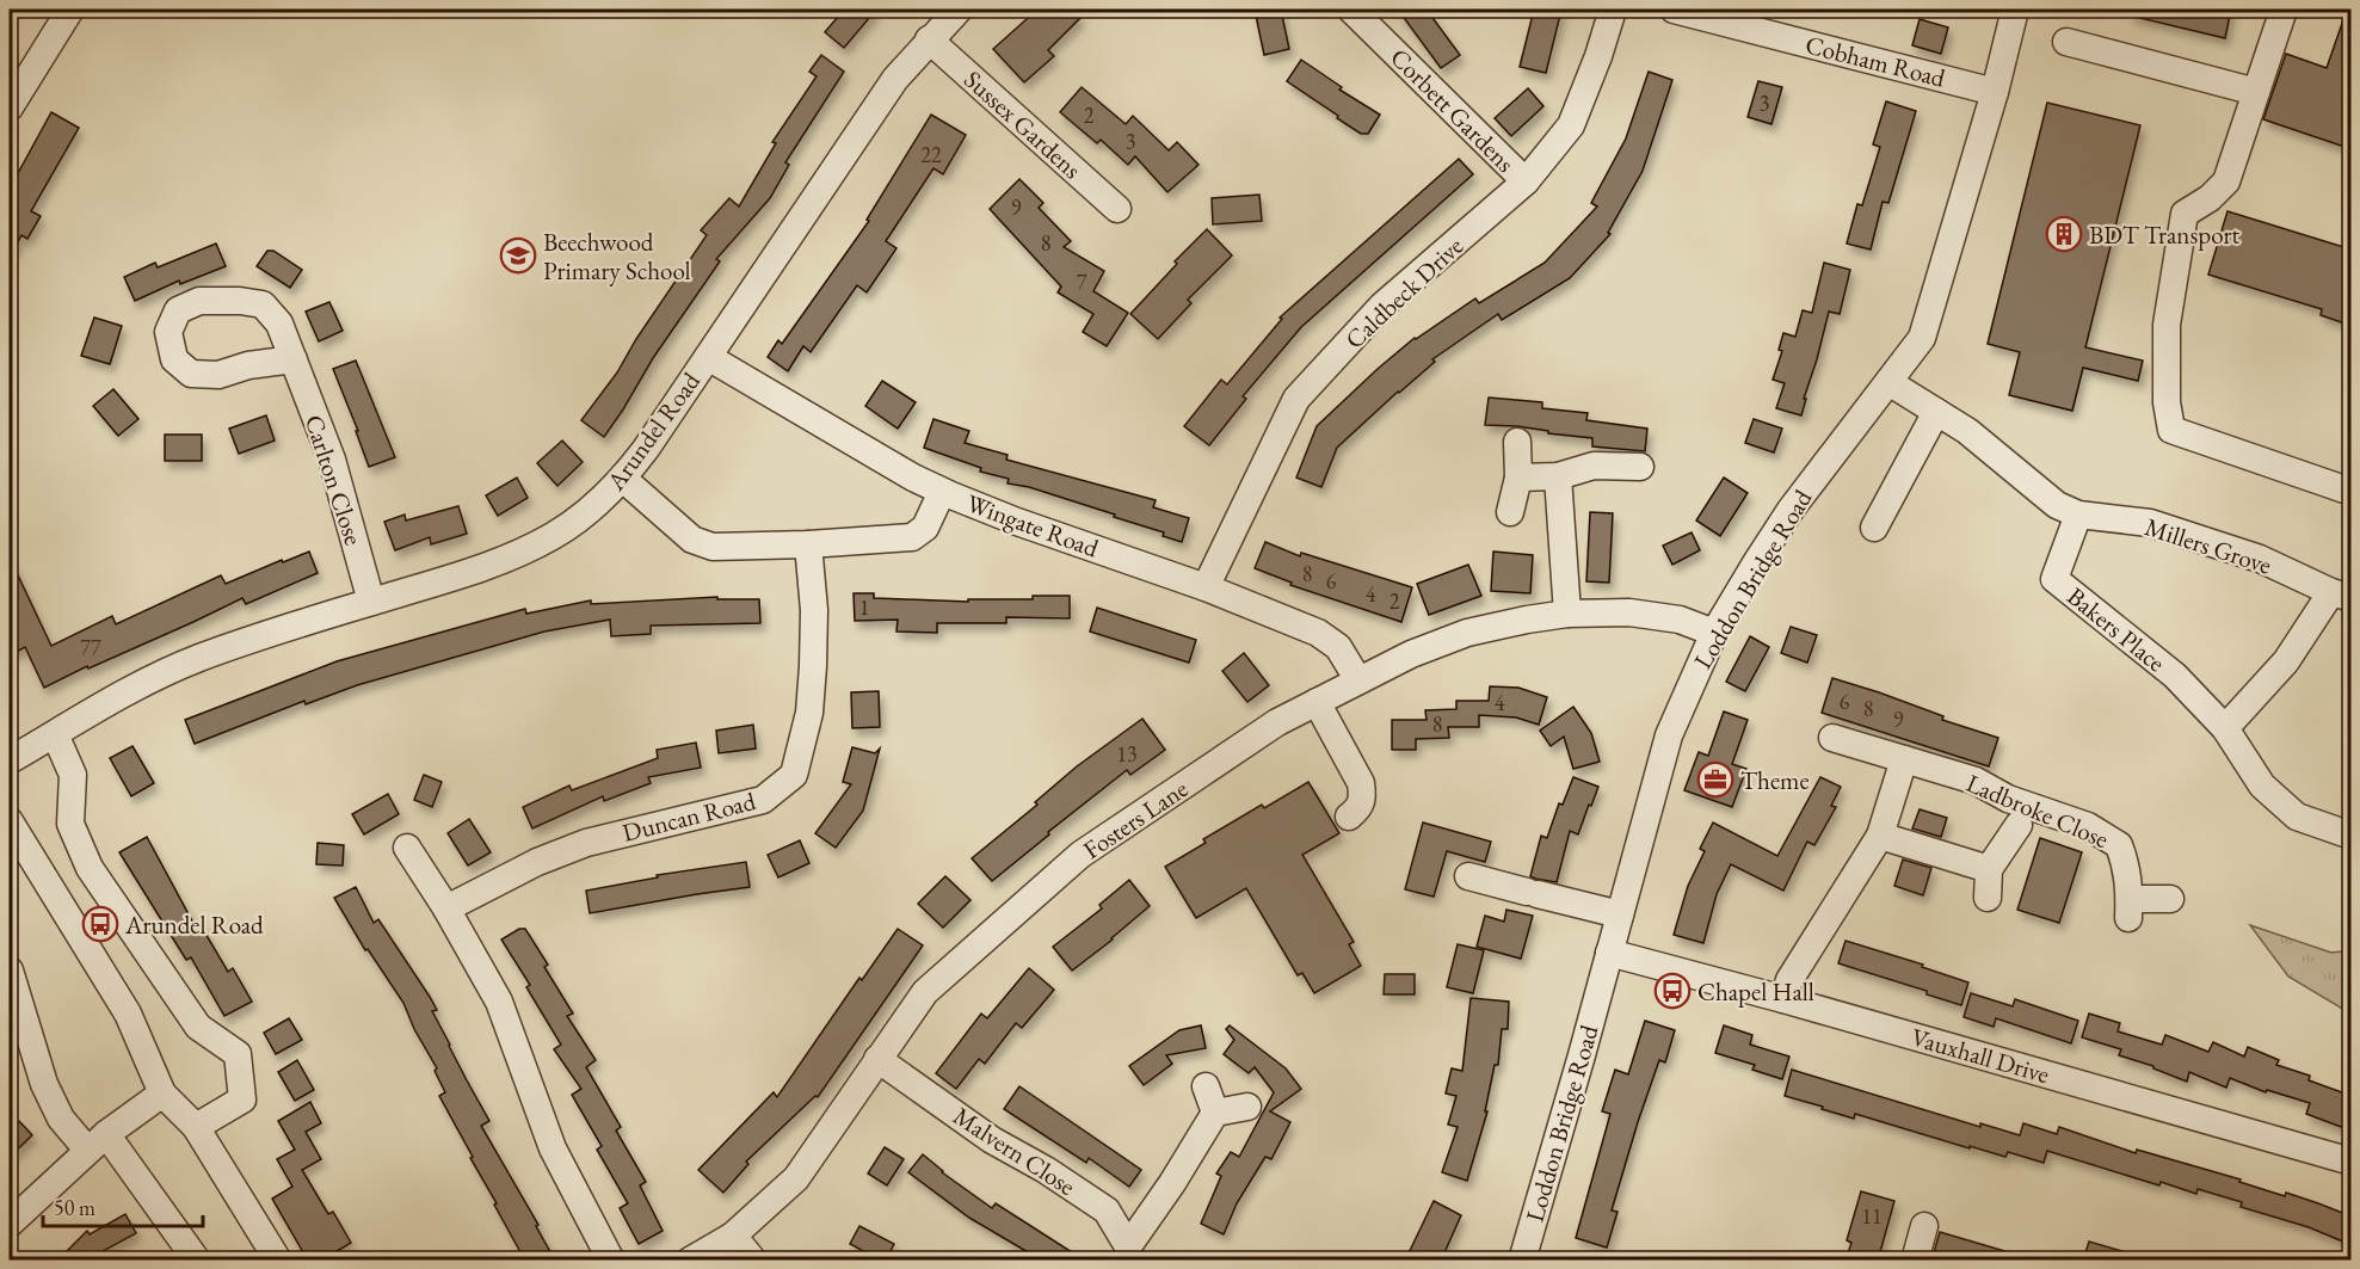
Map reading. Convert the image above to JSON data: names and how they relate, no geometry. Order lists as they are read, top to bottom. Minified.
{"streets":{"street":["Cobham Road","Corbett Gardens","Sussex Gardens","Caldbeck Drive","Arundel Road","Carlton Close","Wingate Road","Millers Grove","Loddon Bridge Road","Bakers Place","Ladbroke Close","Duncan Road","Fosters Lane","Vauxhall Drive","Malvern Close"]},"crossings":[["Cobham Road","Loddon Bridge Road"],["Corbett Gardens","Caldbeck Drive"],["Sussex Gardens","Arundel Road"],["Caldbeck Drive","Wingate Road"],["Arundel Road","Carlton Close"],["Arundel Road","Wingate Road"],["Wingate Road","Fosters Lane"],["Millers Grove","Loddon Bridge Road"],["Millers Grove","Bakers Place"],["Loddon Bridge Road","Fosters Lane"],["Loddon Bridge Road","Vauxhall Drive"],["Fosters Lane","Malvern Close"]],"places":{"building":["BDT Transport"],"school or university":["Beechwood Primary School"],"office":["Theme"],"bus stop":["Arundel Road","Chapel Hall"]},"house_numbers":["3","2","3","22","9","8","7","8","6","4","2","1","77","6","4","8","9","8","13","11"],"scale_bar":"50 m"}
